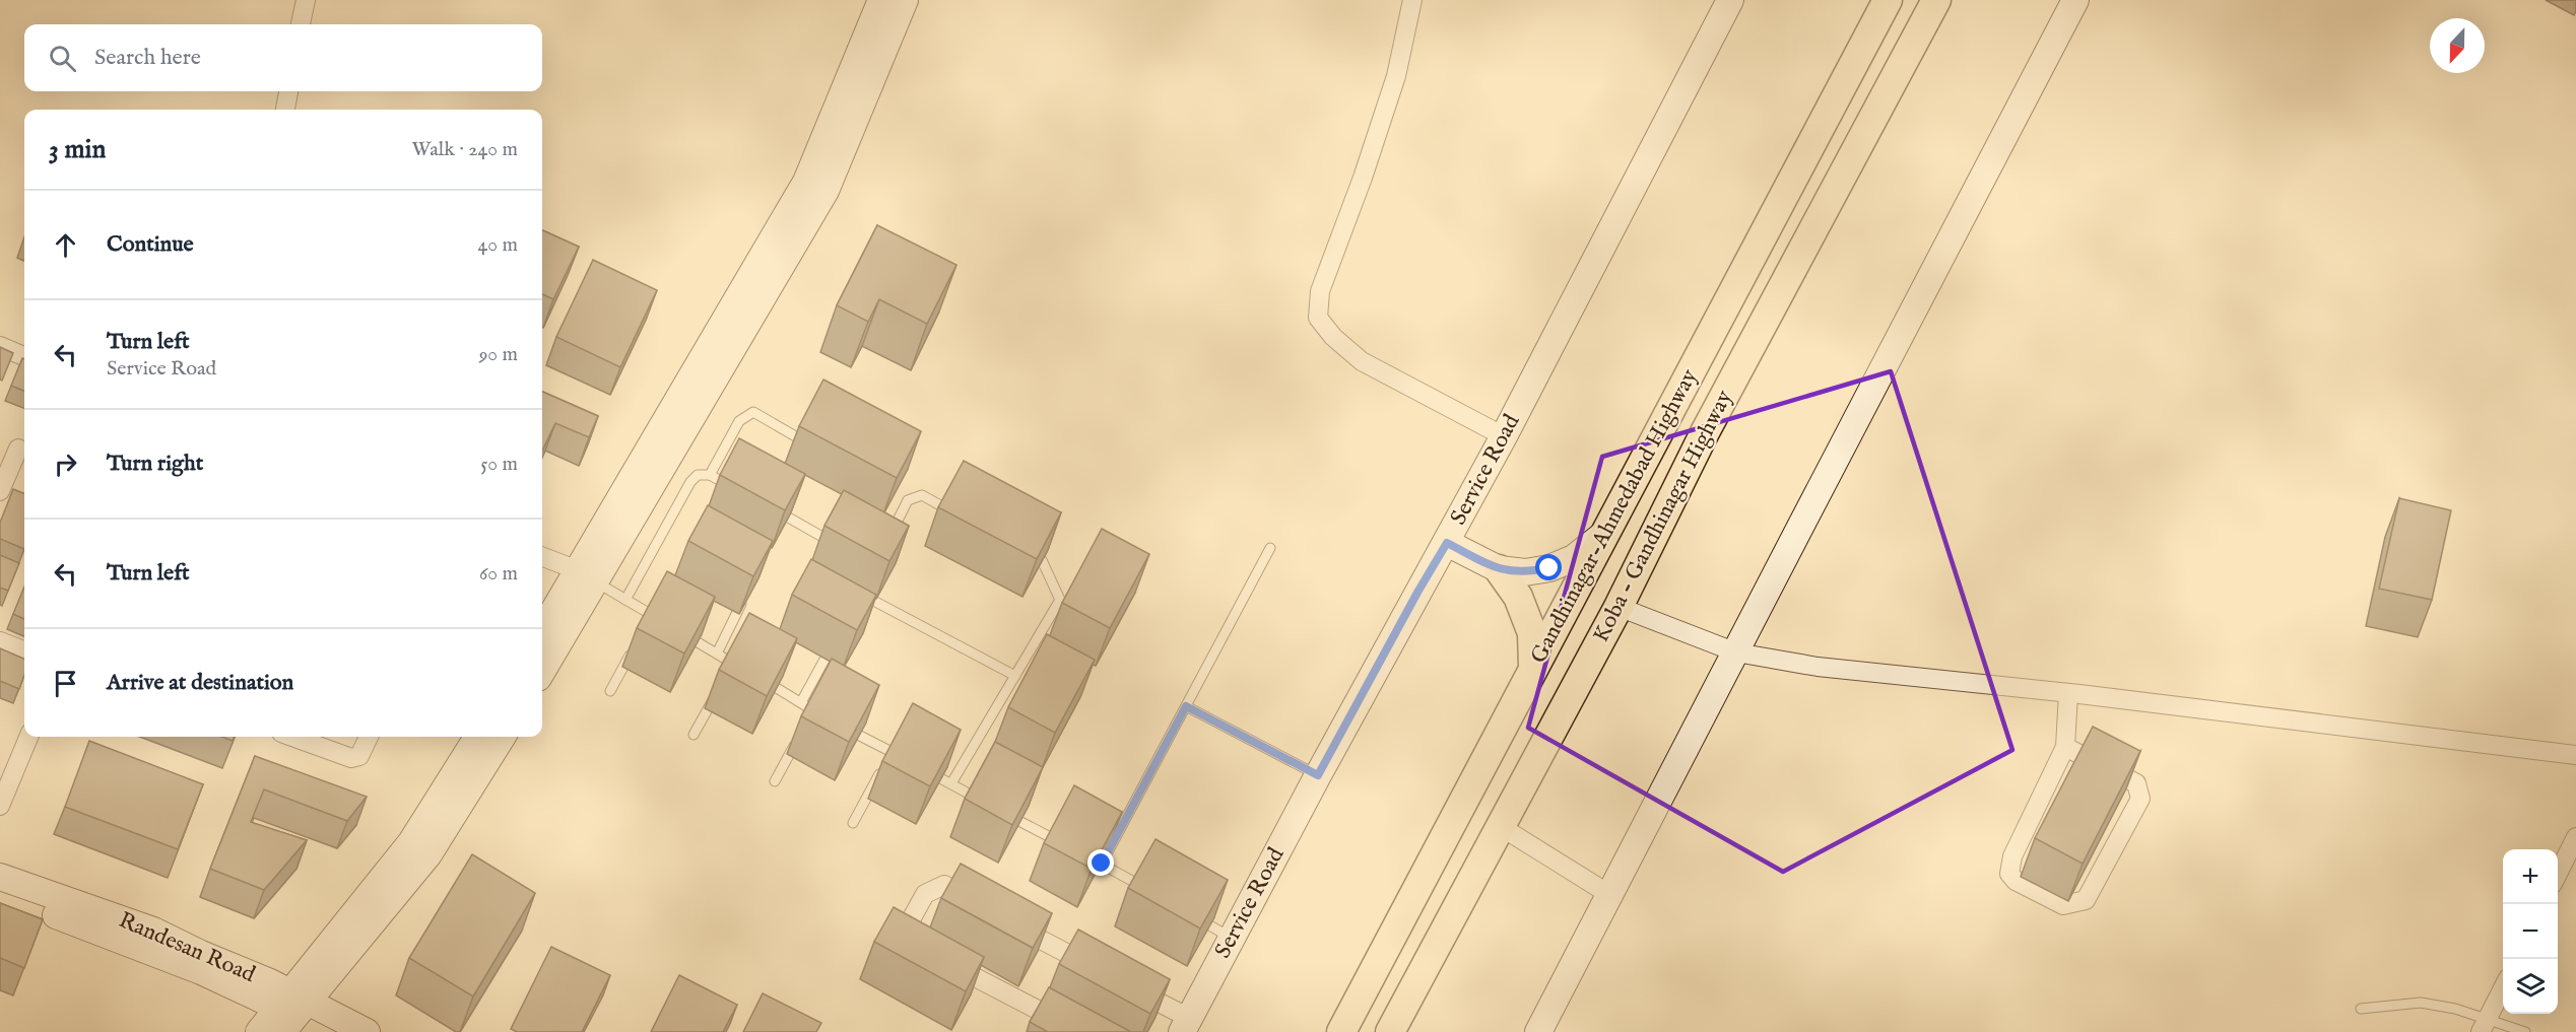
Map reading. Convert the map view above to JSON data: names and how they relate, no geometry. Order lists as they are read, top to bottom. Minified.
{"streets":{"main road":["Gandhinagar-Ahmedabad Highway","Koba - Gandhinagar Highway"],"street":["Service Road","Randesan Road"]},"north":"bottom","page":{"search":"Search here","heading":["3 min","Walk · 240 m"],"list":[["Continue","40 m"],["Turn left","Service Road","90 m"],["Turn right","50 m"],["Turn left","60 m"],"Arrive at destination"],"map_buttons":["+","−"]}}
